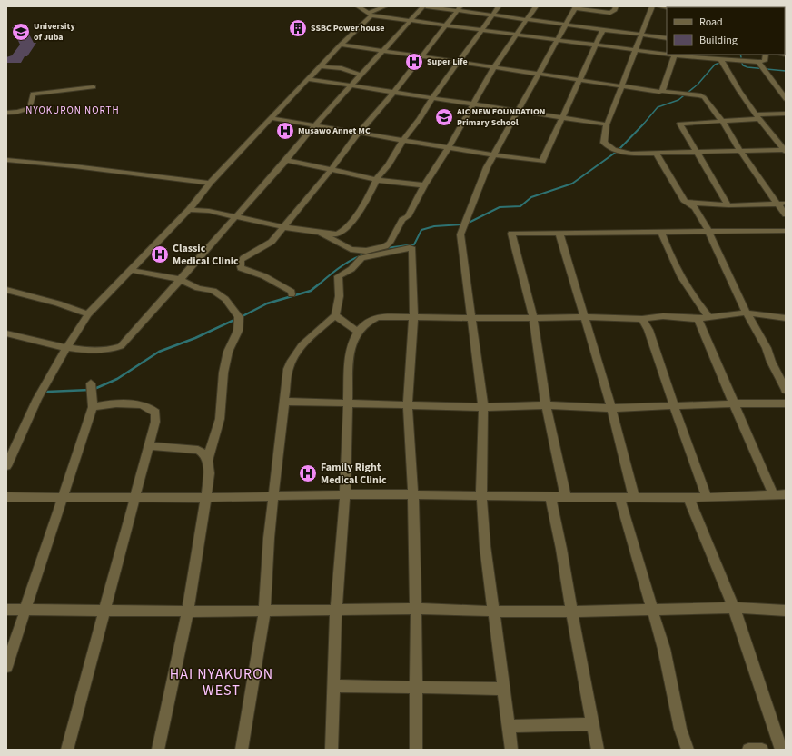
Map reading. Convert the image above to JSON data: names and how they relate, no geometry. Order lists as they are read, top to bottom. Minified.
{"districts":["NYOKURON NORTH","HAI NYAKURON WEST"],"places":{"building":["SSBC Power house"],"school or university":["University of Juba","AIC NEW FOUNDATION Primary School"],"hospital":["Super Life","Musawo Annet MC","Classic Medical Clinic","Family Right Medical Clinic"]},"legend":["Road","Building"]}
